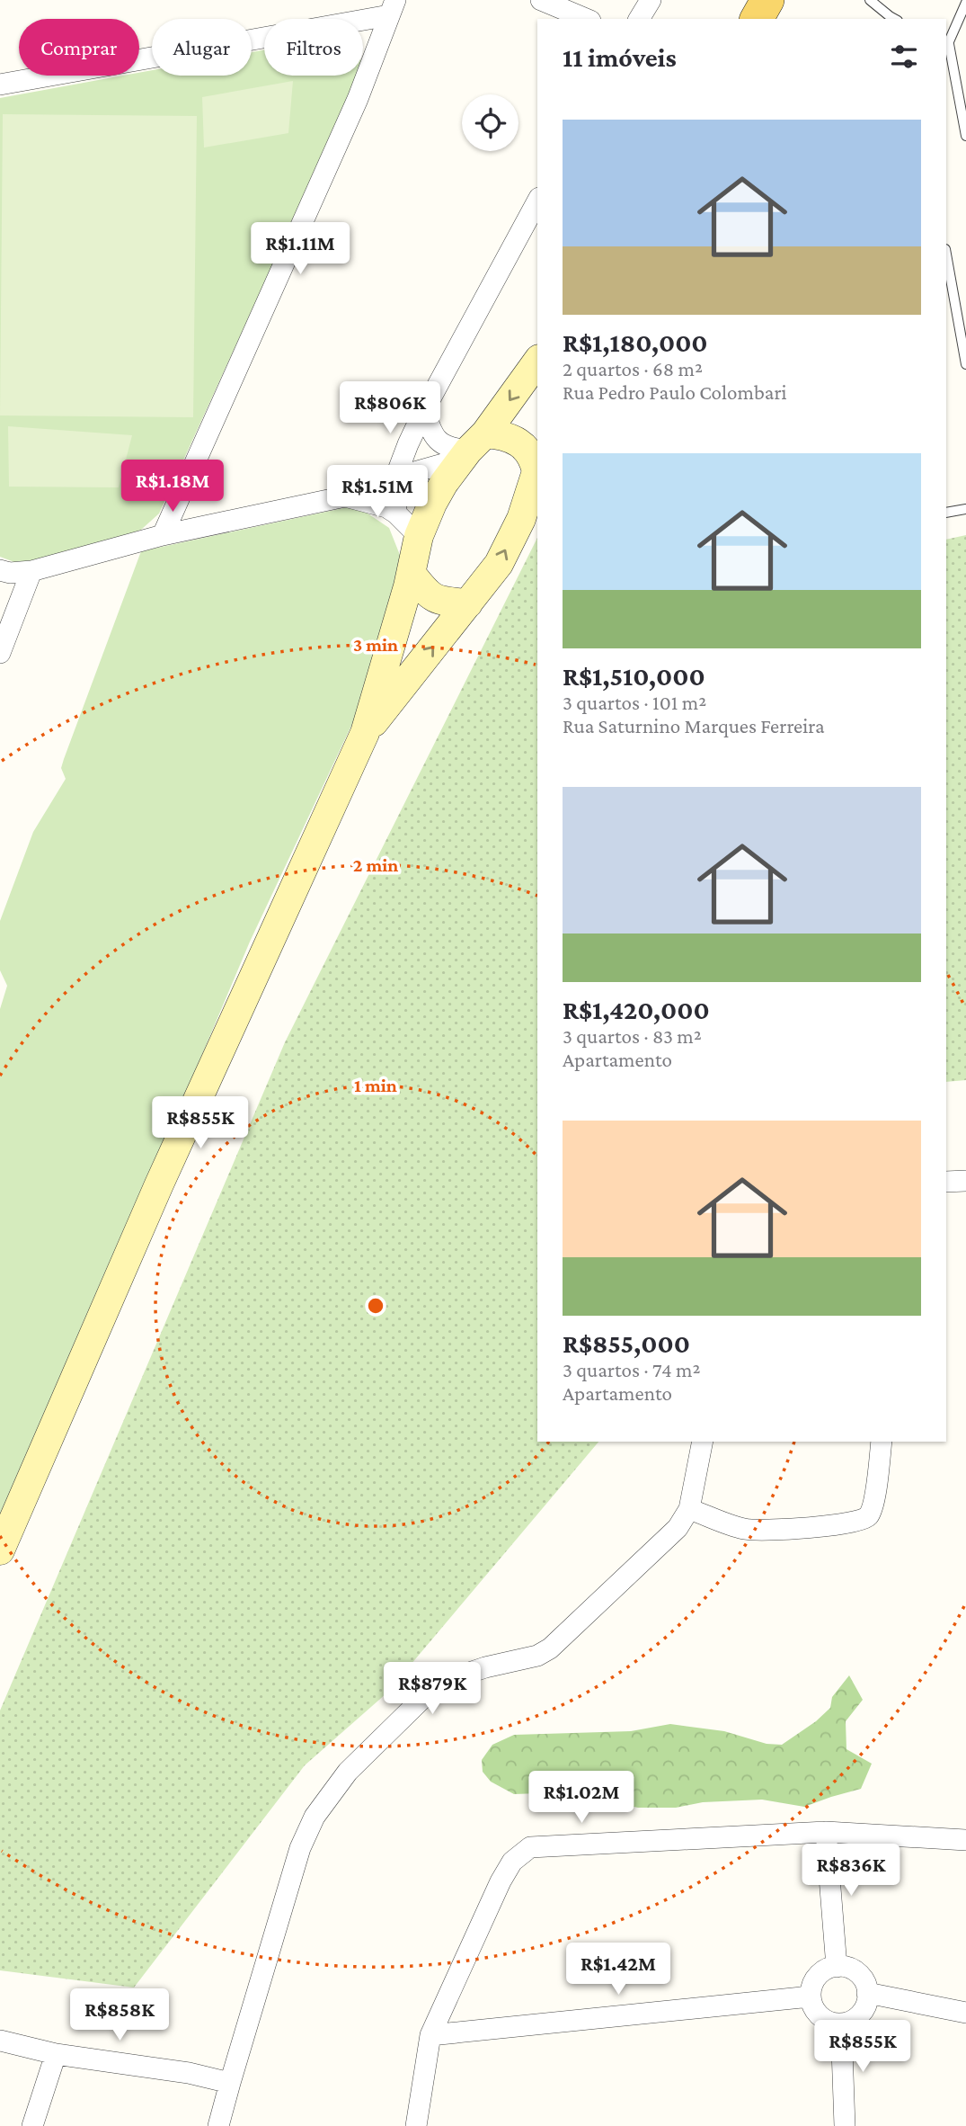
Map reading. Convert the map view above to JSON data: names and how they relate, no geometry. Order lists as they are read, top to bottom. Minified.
{"page":{"chip":["Comprar","Alugar","Filtros"],"heading":"11 imóveis","list":[{"name":"R$1,180,000","note":"2 quartos · 68 m² · Rua Pedro Paulo Colombari"},{"name":"R$1,510,000","note":"3 quartos · 101 m² · Rua Saturnino Marques Ferreira"},{"name":"R$1,420,000","note":"3 quartos · 83 m² · Apartamento"},{"name":"R$855,000","note":"3 quartos · 74 m² · Apartamento"}],"price":["R$1.11M","R$806K","R$1.18M","R$1.51M","R$855K","R$879K","R$1.02M","R$836K","R$1.42M","R$858K","R$855K"]},"rings":["3 min","2 min","1 min"]}
